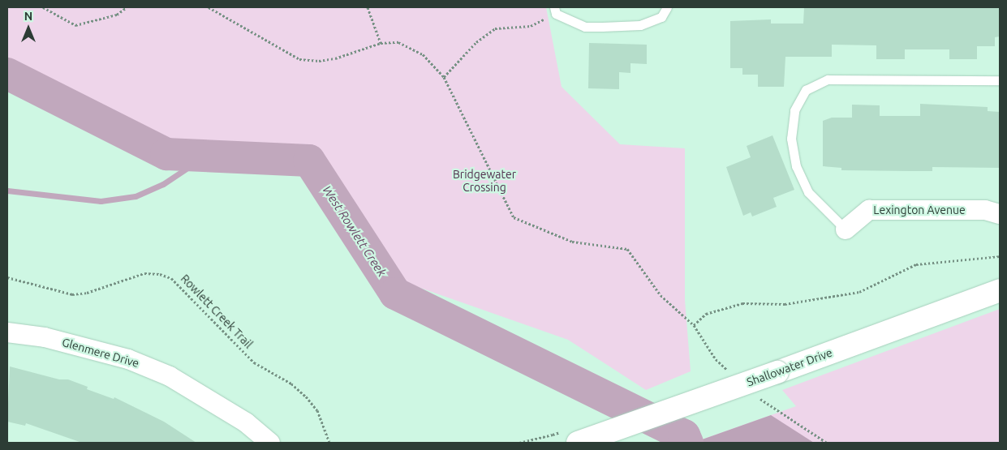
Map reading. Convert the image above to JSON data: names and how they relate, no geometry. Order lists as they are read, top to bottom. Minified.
{"streets":{"street":["Lexington Avenue","Glenmere Drive","Shallowater Drive"],"path":["Rowlett Creek Trail"]},"water":["West Rowlett Creek"],"parks":["Bridgewater Crossing"],"north":"top"}
